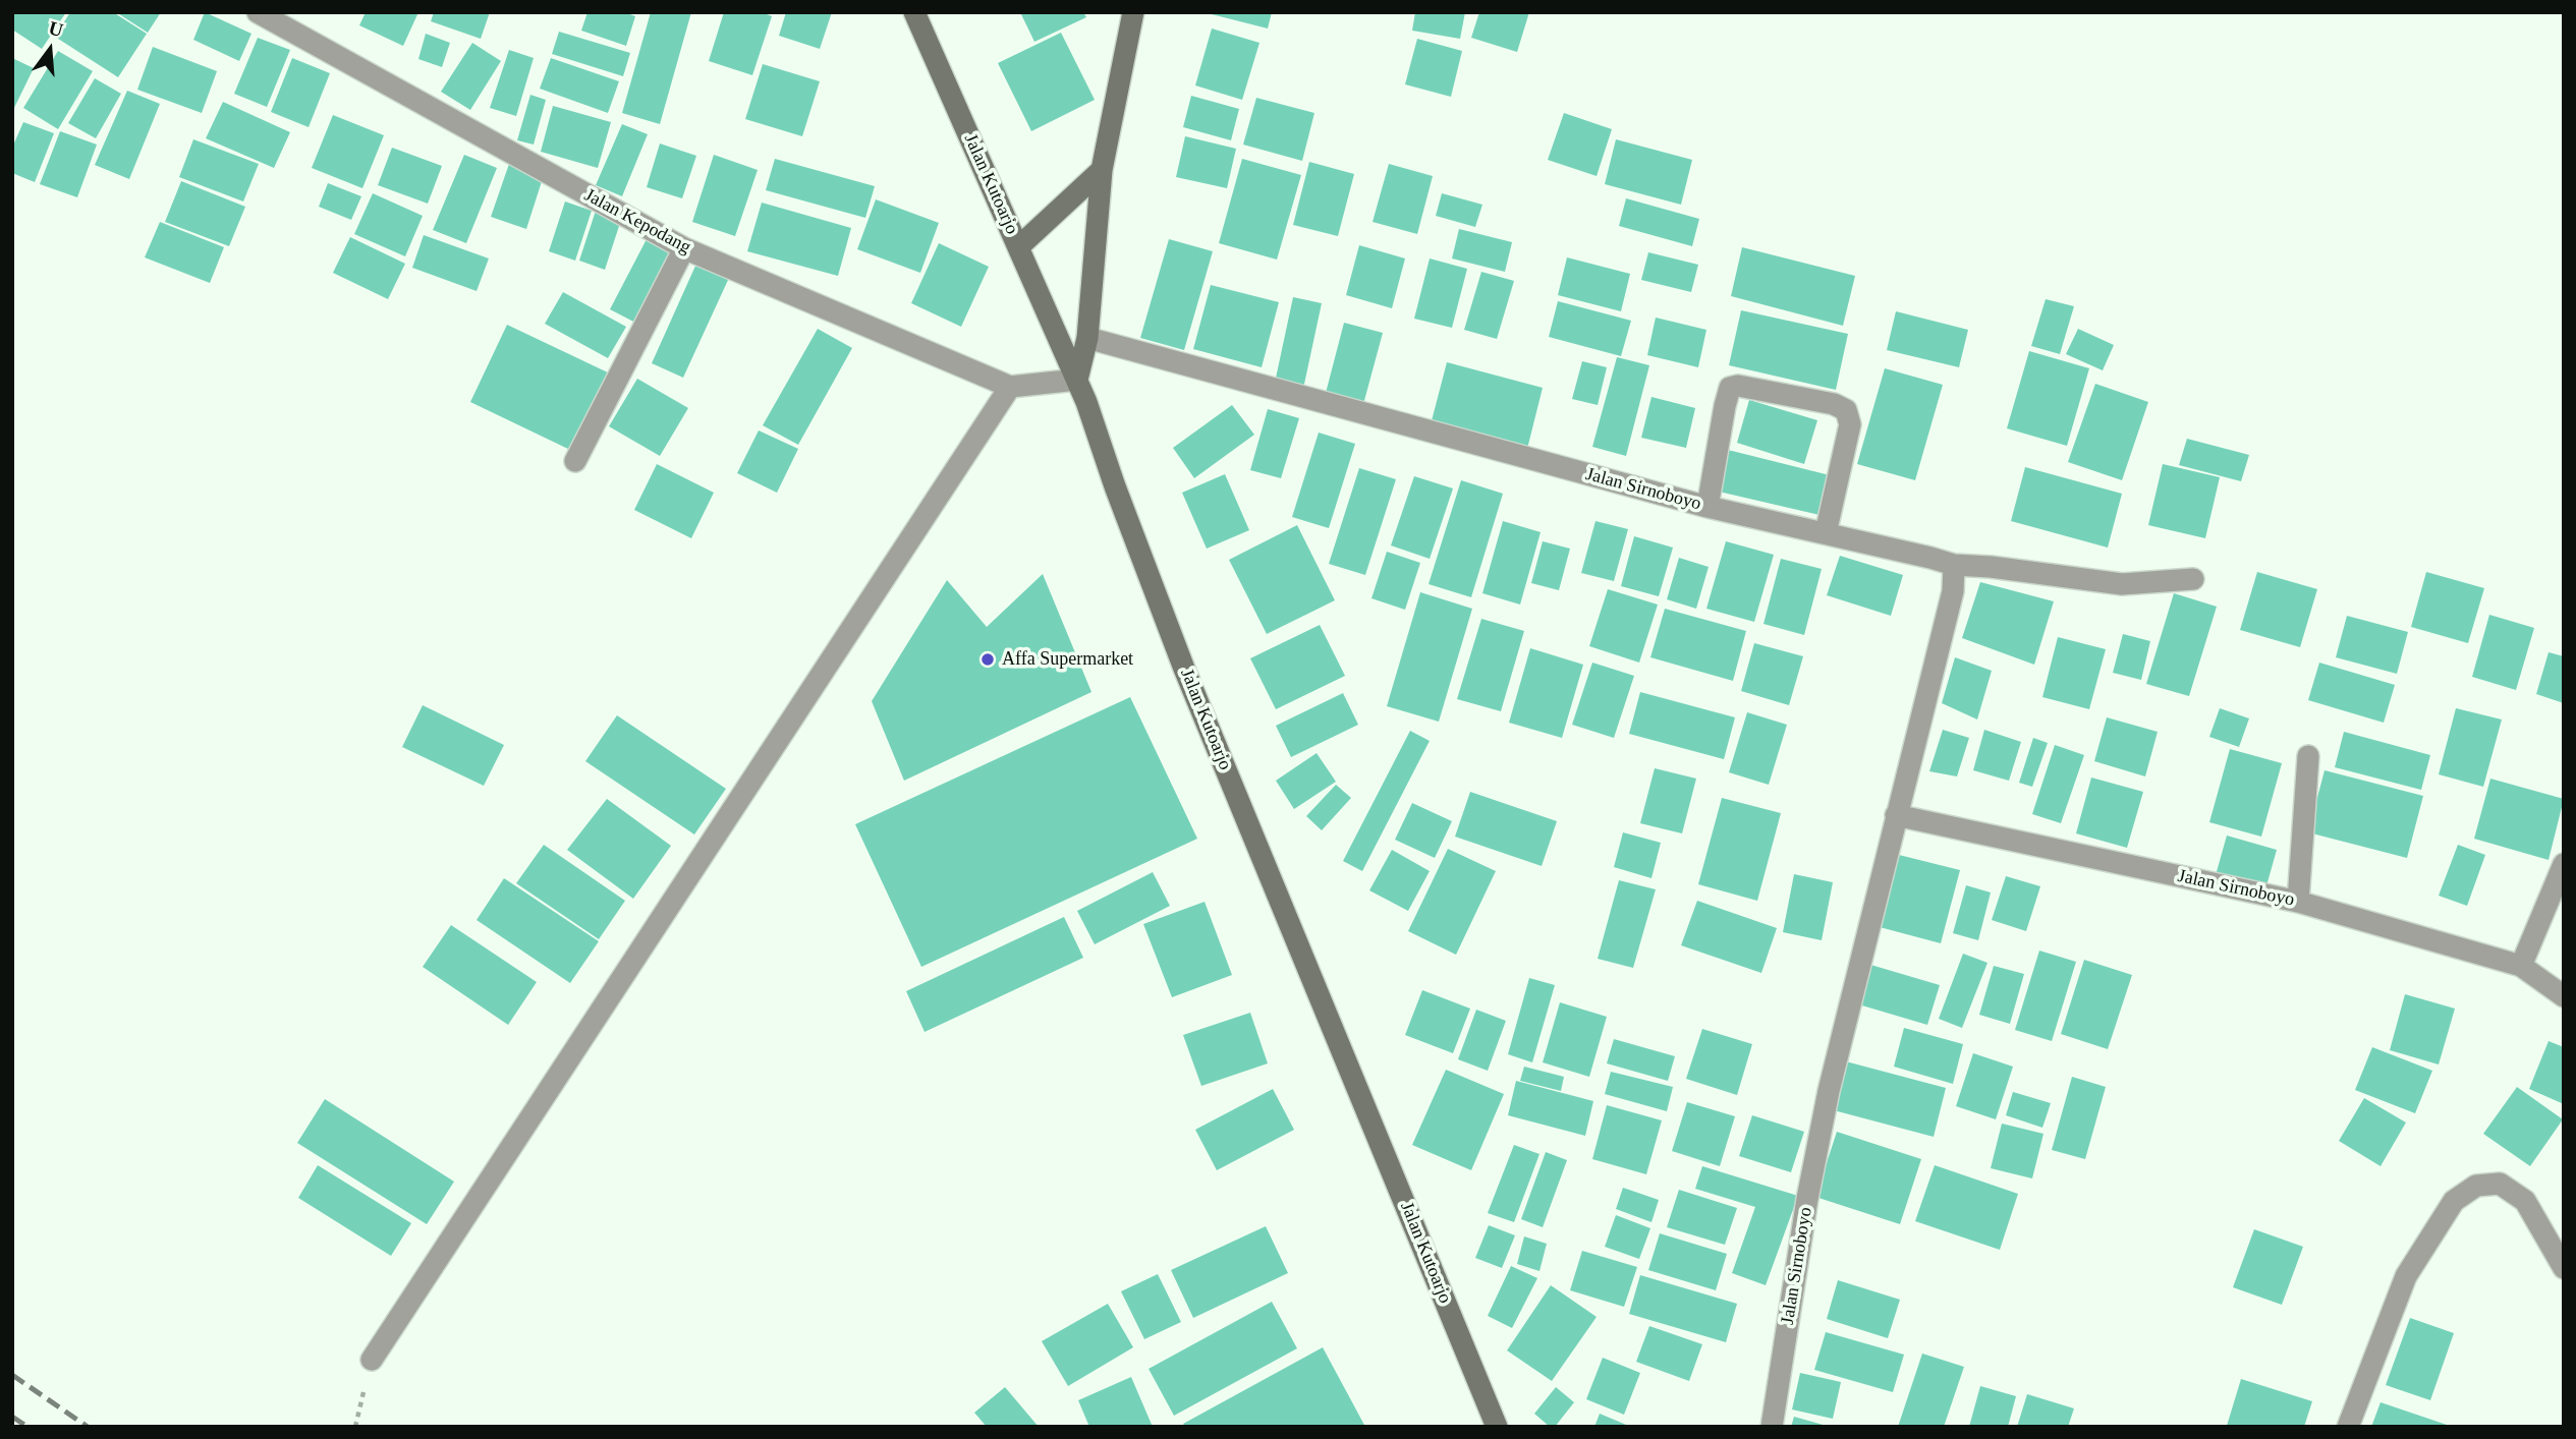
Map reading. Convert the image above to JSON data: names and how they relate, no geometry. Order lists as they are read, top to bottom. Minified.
{"streets":{"main road":["Jalan Kutoarjo"],"street":["Jalan Kepodang","Jalan Sirnoboyo"]},"crossings":[["Jalan Kutoarjo","Jalan Kepodang"]],"places":["Affa Supermarket"],"north":"top"}
